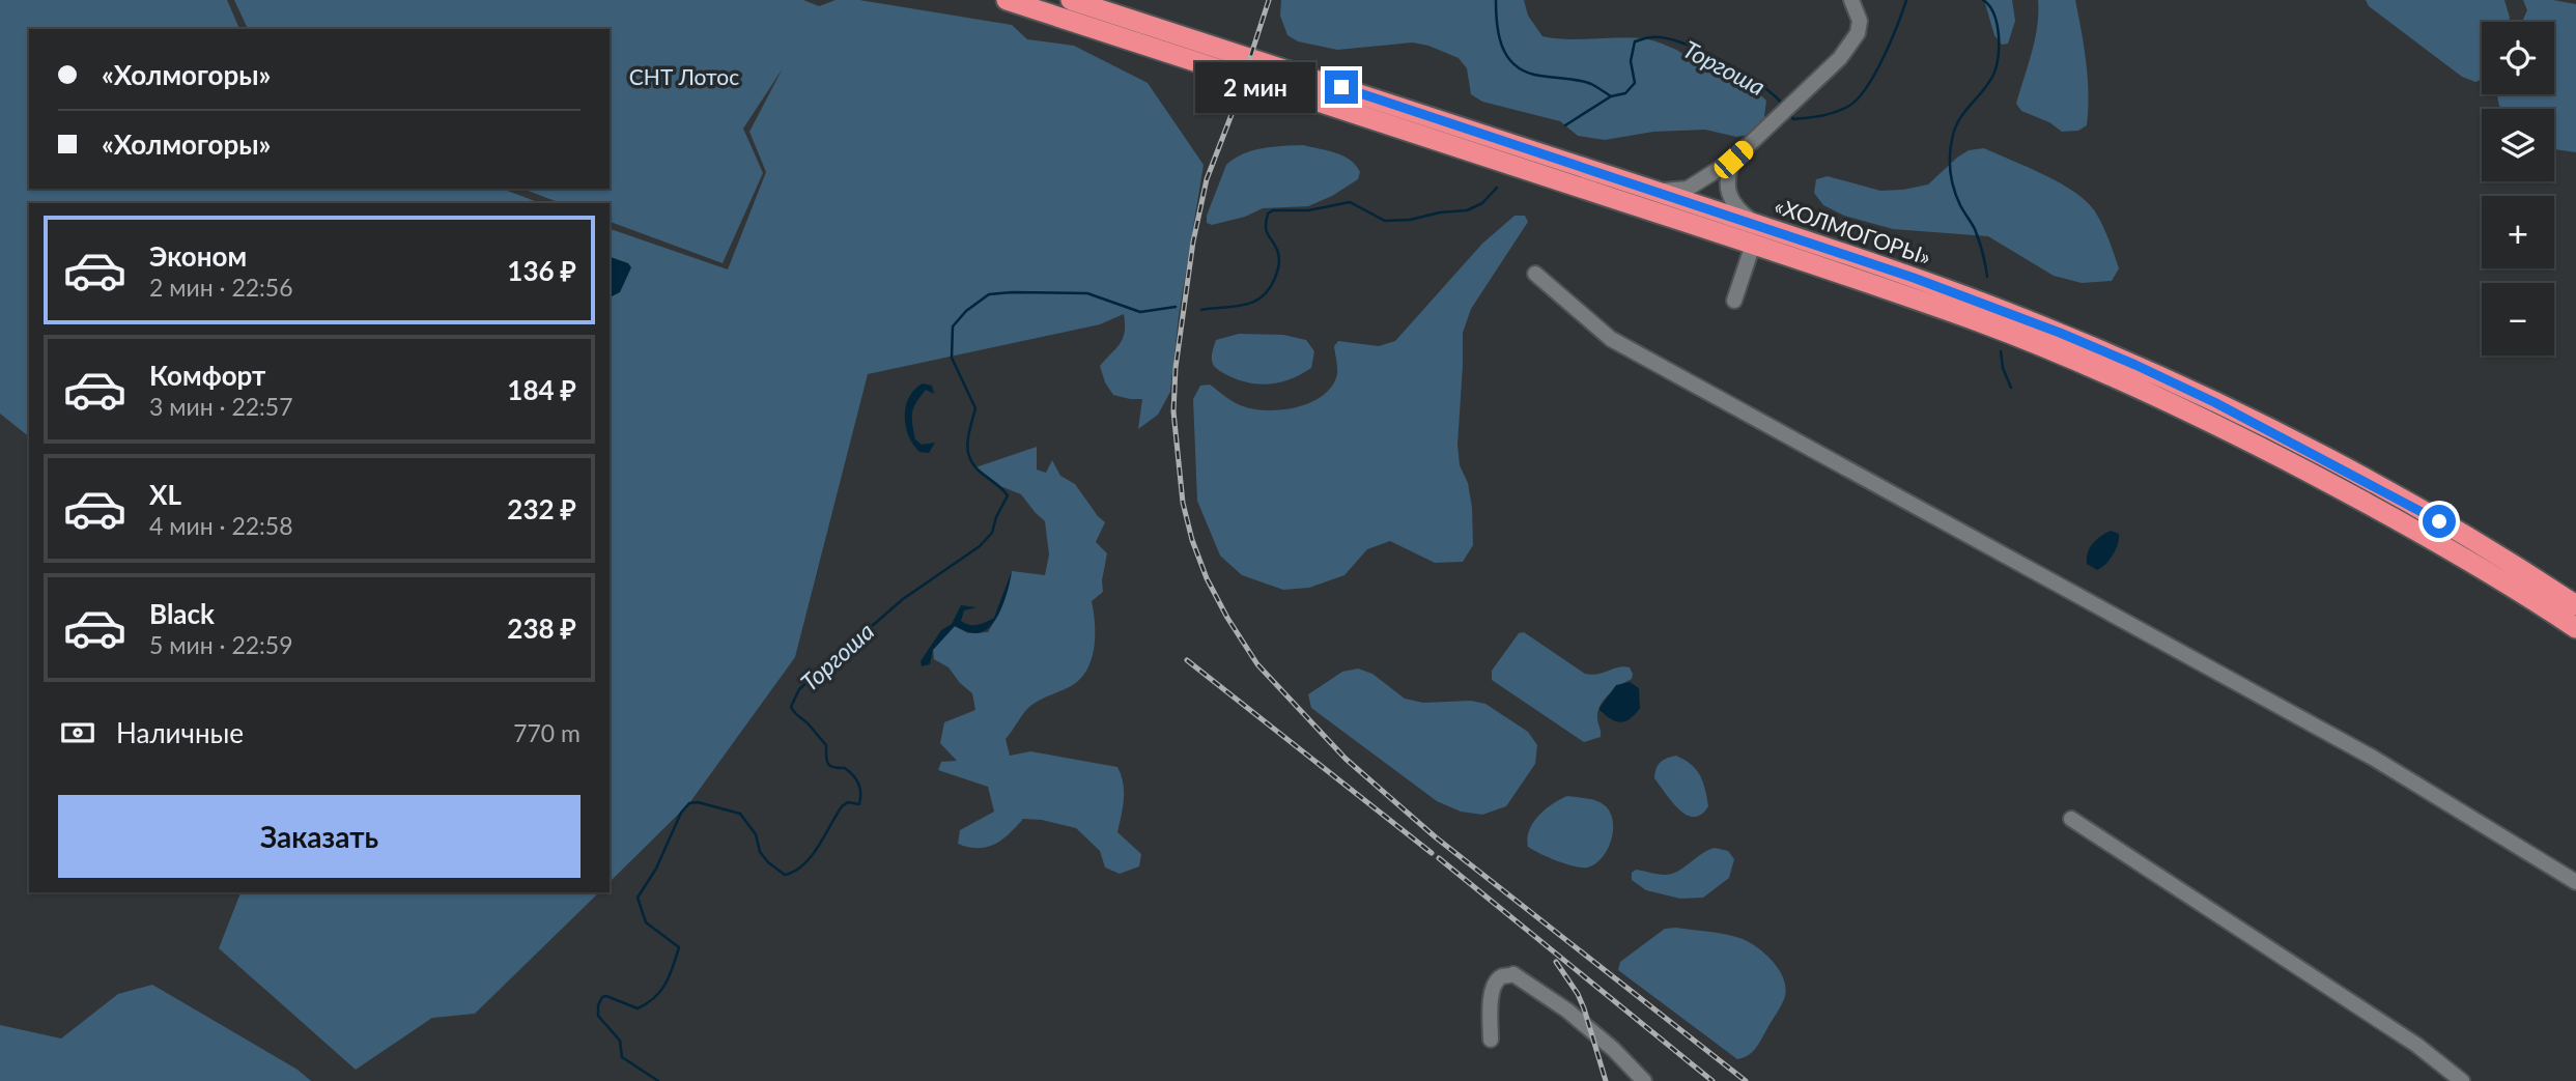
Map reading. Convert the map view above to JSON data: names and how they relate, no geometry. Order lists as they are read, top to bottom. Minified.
{"streets":{"highway":["«ХОЛМОГОРЫ»"]},"water":["Торгоша"],"parks":["СНТ Лотос"],"page":{"map_buttons":["+","−"],"banner":["«Холмогоры»","«Холмогоры»"],"bubble":"2 мин","list":[{"name":"Эконом","note":"2 мин · 22:56","value":"136 ₽"},{"name":"Комфорт","note":"3 мин · 22:57","value":"184 ₽"},{"name":"XL","note":"4 мин · 22:58","value":"232 ₽"},{"name":"Black","note":"5 мин · 22:59","value":"238 ₽"}],"pay":["Наличные","770 m"],"buttons":"Заказать"}}
